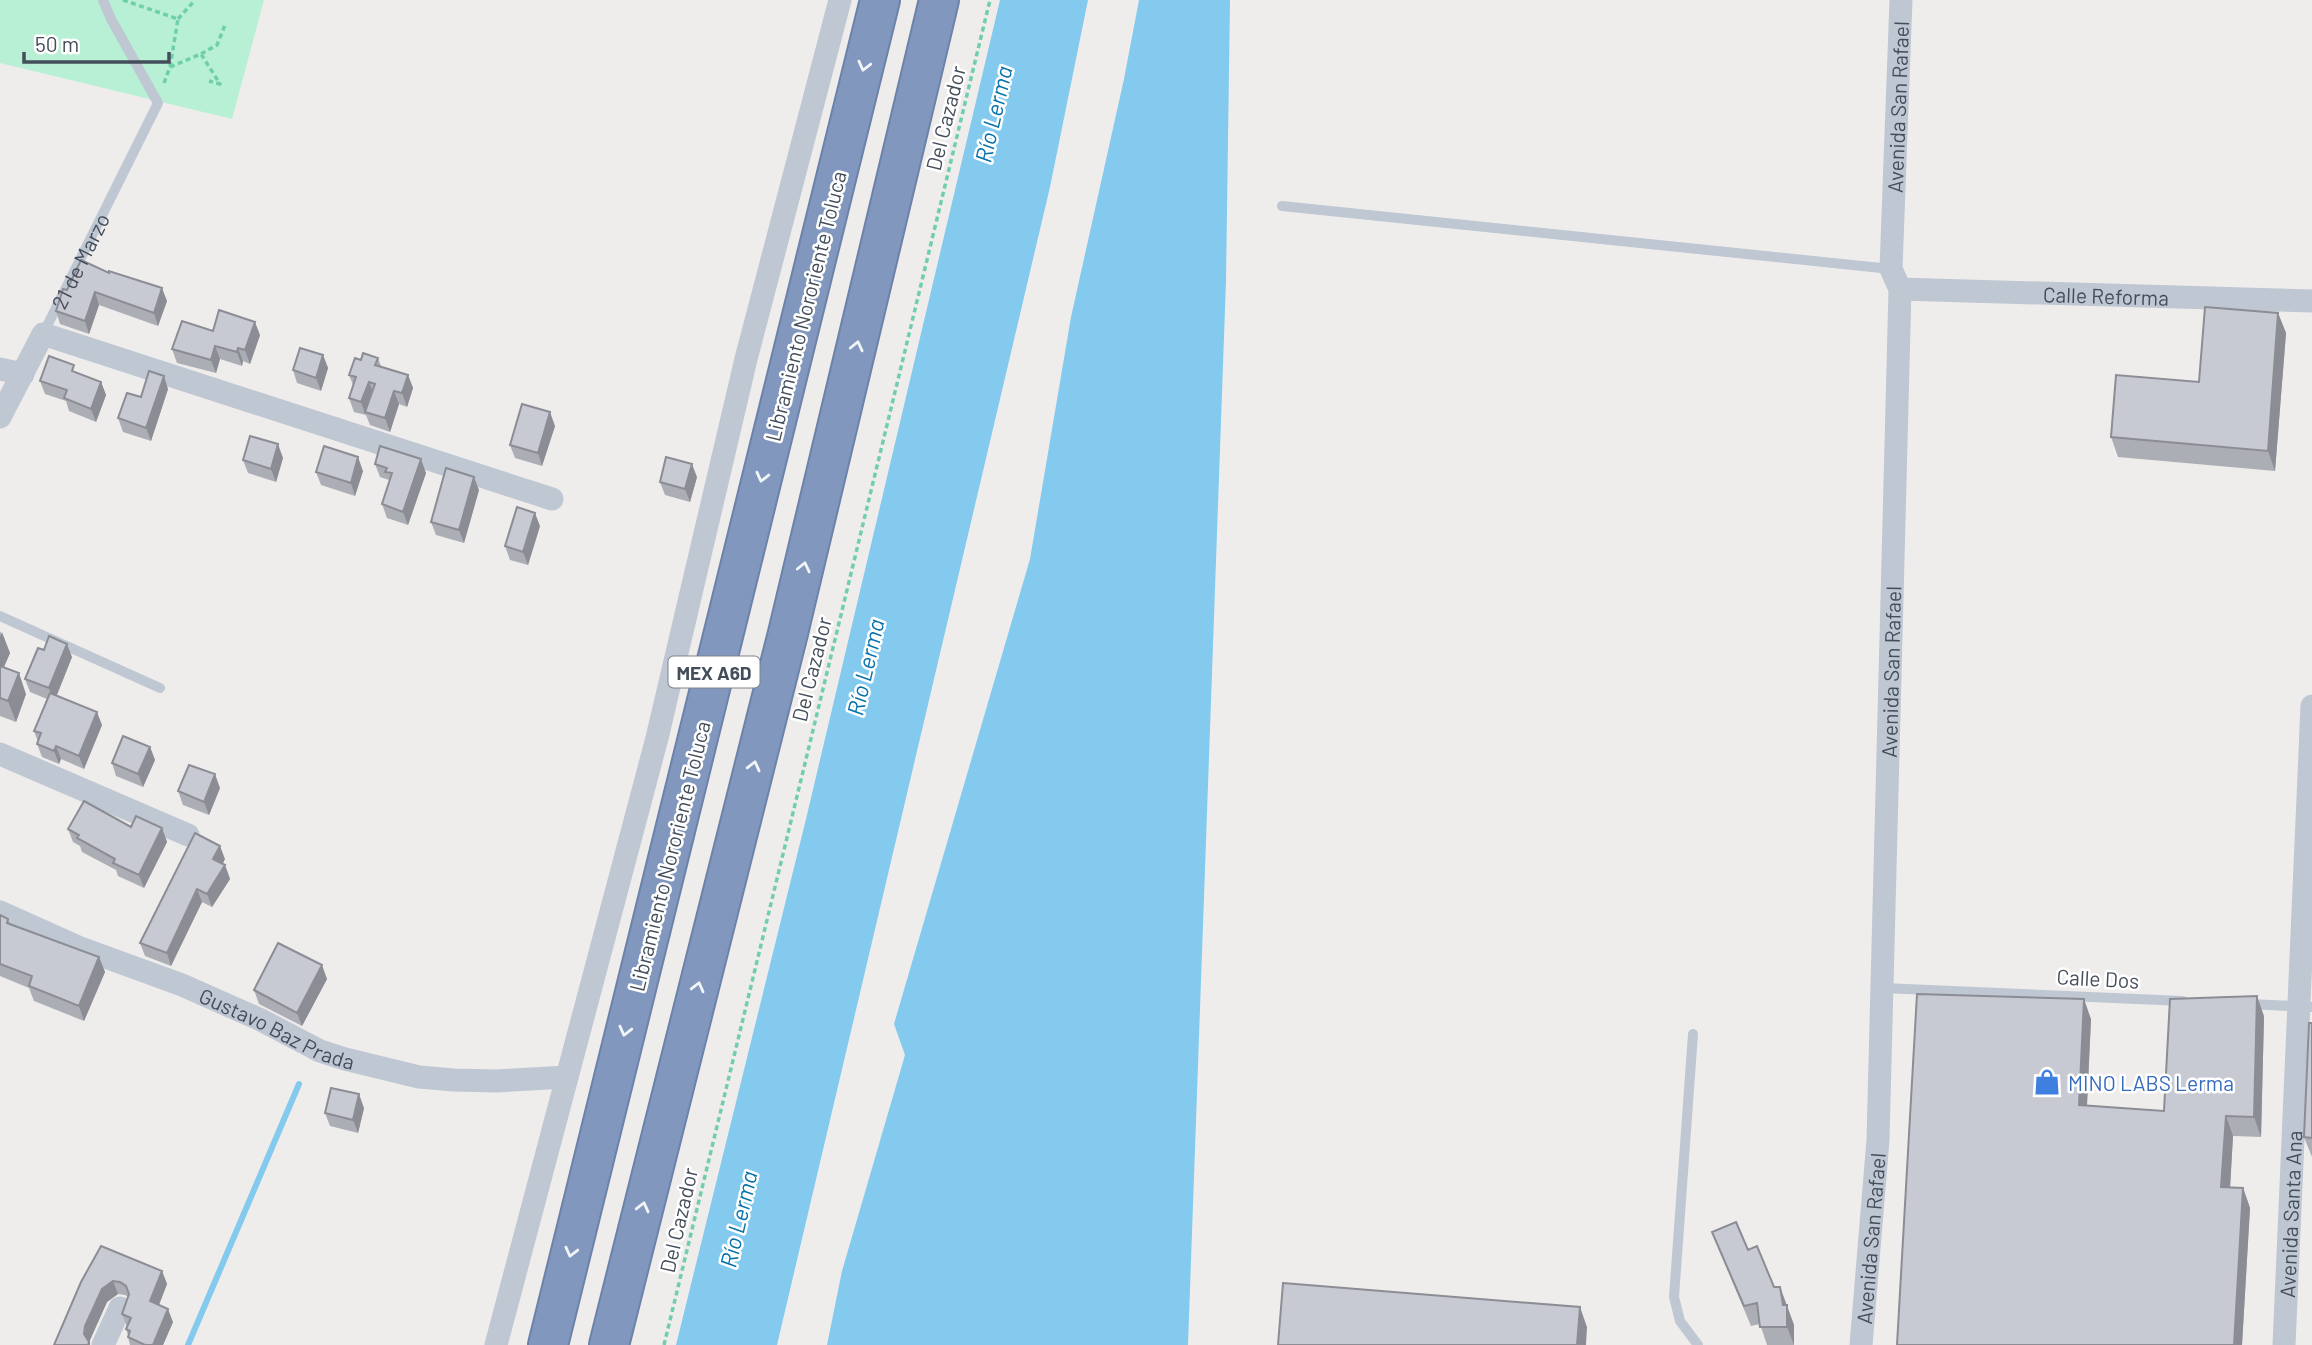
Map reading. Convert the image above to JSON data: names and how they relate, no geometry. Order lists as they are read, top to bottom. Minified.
{"streets":{"highway":["Libramiento Nororiente Toluca","MEX A6D"],"street":["Avenida San Rafael","21 de Marzo","Calle Reforma","Gustavo Baz Prada","Avenida Santa Ana"],"lane":["Calle Dos"],"path":["Del Cazador"]},"crossings":[["Avenida San Rafael","Calle Reforma"],["Avenida San Rafael","Calle Dos"]],"water":["Río Lerma"],"places":{"shop":["MINO LABS Lerma"]},"scale_bar":"50 m"}
